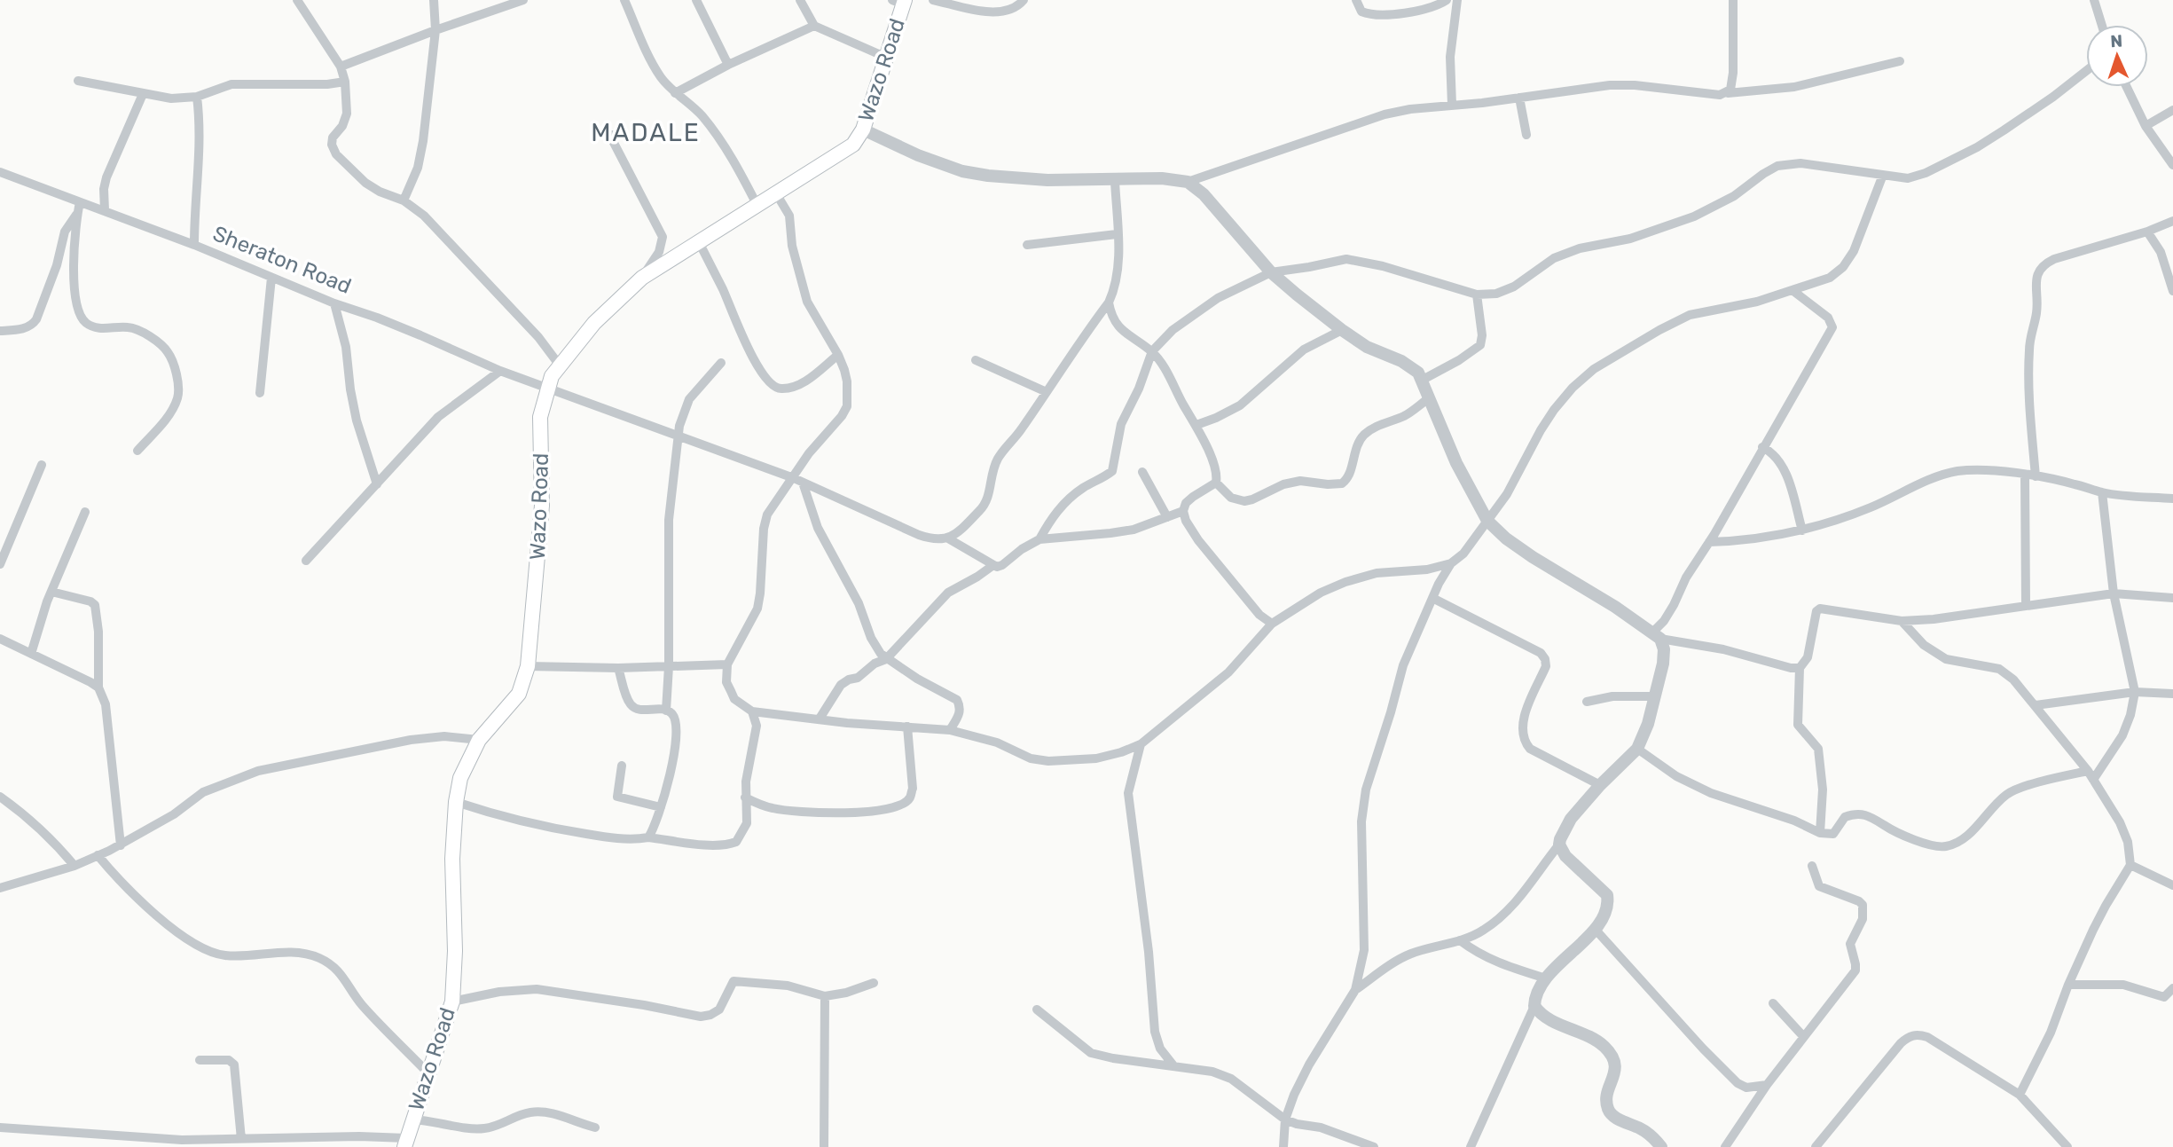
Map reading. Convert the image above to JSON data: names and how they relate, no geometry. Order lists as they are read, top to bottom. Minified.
{"streets":{"main road":["Wazo Road"],"street":["Sheraton Road"]},"crossings":[["Wazo Road","Sheraton Road"]],"districts":["MADALE"],"north":"top"}
